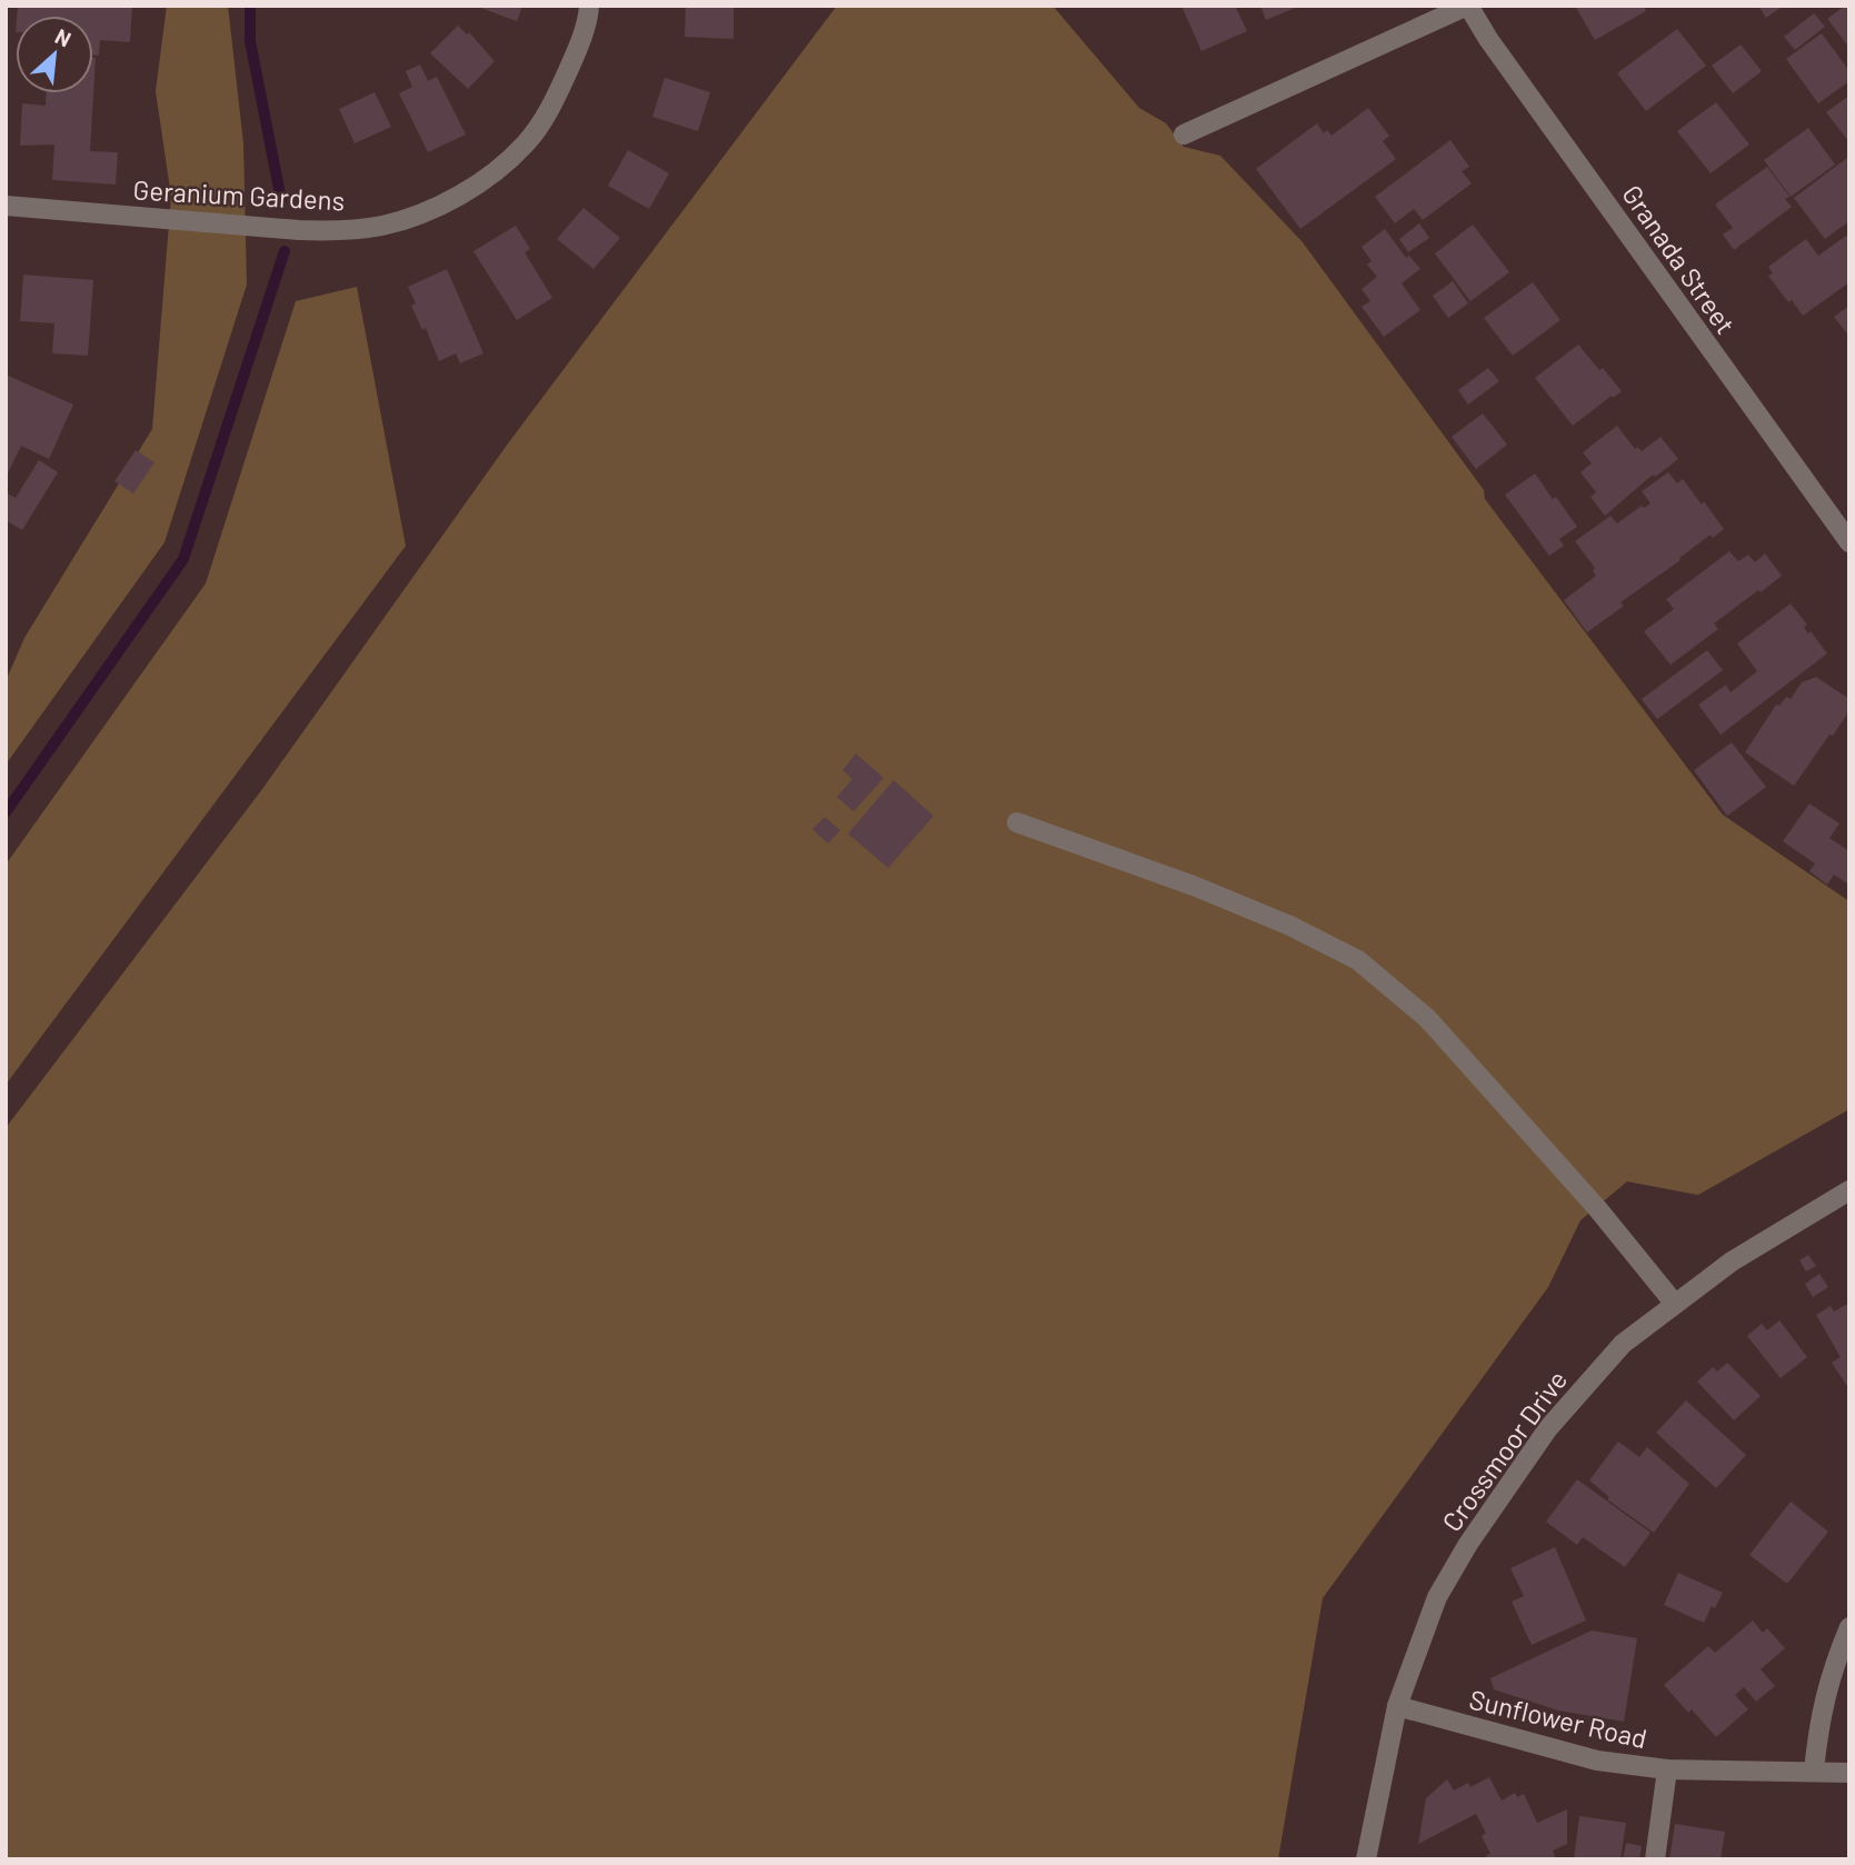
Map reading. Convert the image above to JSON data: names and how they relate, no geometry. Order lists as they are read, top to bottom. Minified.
{"streets":{"street":["Geranium Gardens","Granada Street","Crossmoor Drive","Sunflower Road"]},"crossings":[["Crossmoor Drive","Sunflower Road"]],"north":"top right"}
